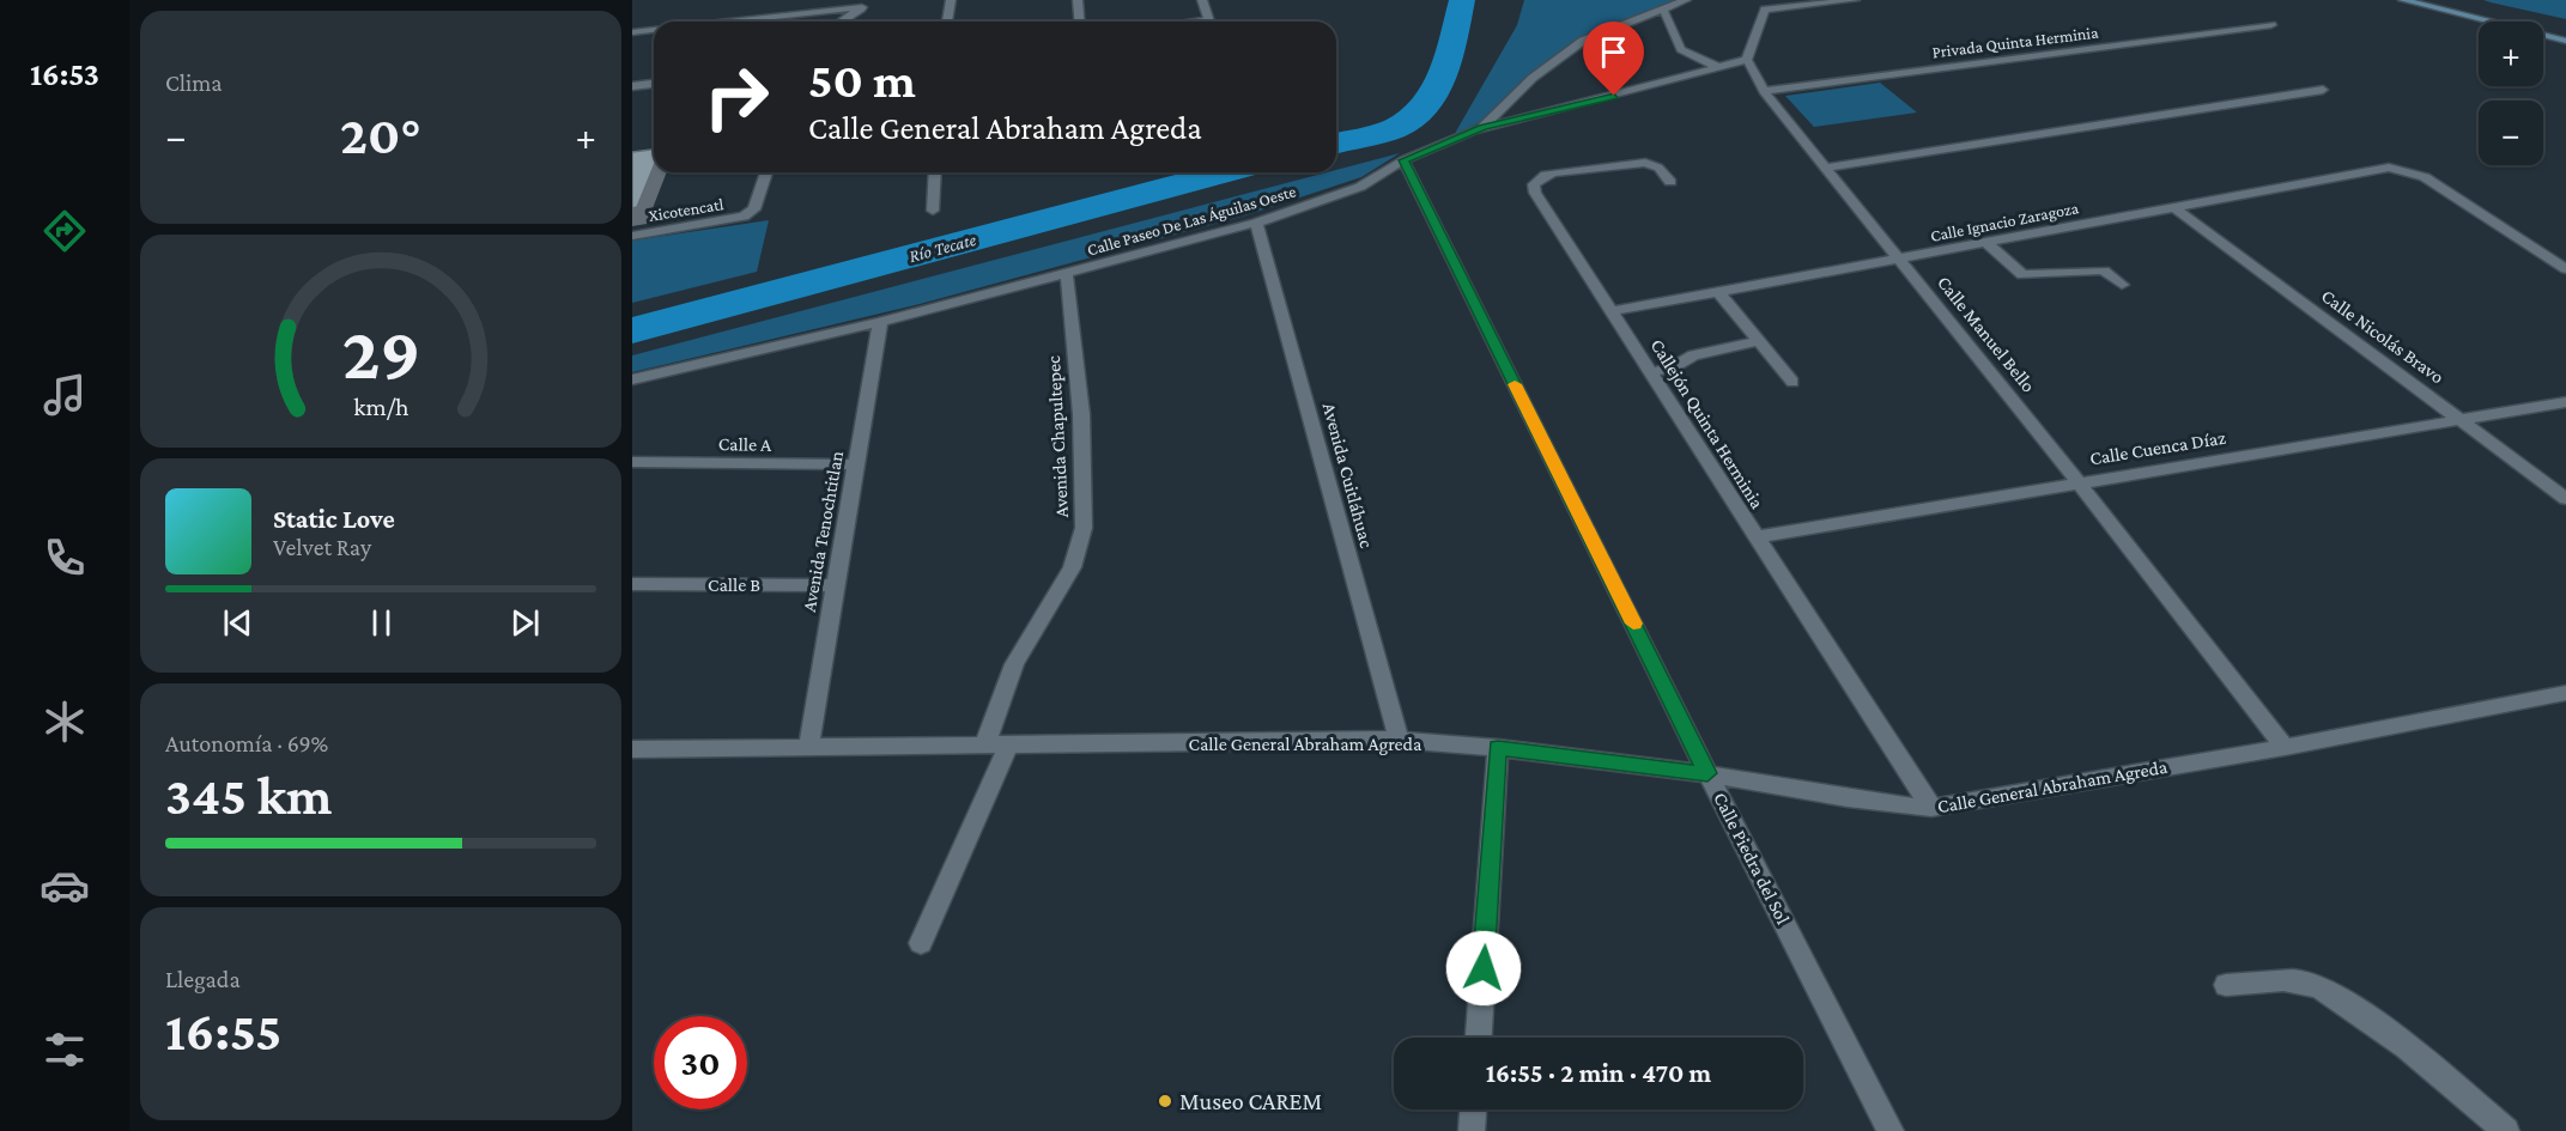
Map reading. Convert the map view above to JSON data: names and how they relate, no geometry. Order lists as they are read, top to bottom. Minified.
{"streets":{"street":["Privada Quinta Herminia","Xicotencatl","Calle Paseo De Las Águilas Oeste","Calle Ignacio Zaragoza","Calle Manuel Bello","Calle Nicolás Bravo","Callejón Quinta Herminia","Avenida Chapultepec","Calle A","Calle Cuenca Díaz","Avenida Cuitláhuac","Avenida Tenochtitlan","Calle B","Calle General Abraham Agreda","Calle Piedra del Sol"]},"crossings":[["Privada Quinta Herminia","Calle Manuel Bello"],["Calle Paseo De Las Águilas Oeste","Calle Manuel Bello"],["Calle Paseo De Las Águilas Oeste","Avenida Chapultepec"],["Calle Paseo De Las Águilas Oeste","Avenida Cuitláhuac"],["Calle Paseo De Las Águilas Oeste","Avenida Tenochtitlan"],["Calle Paseo De Las Águilas Oeste","Calle Piedra del Sol"],["Calle Ignacio Zaragoza","Calle Manuel Bello"],["Calle Ignacio Zaragoza","Calle Nicolás Bravo"],["Calle Ignacio Zaragoza","Callejón Quinta Herminia"],["Calle Manuel Bello","Calle Cuenca Díaz"],["Calle Manuel Bello","Calle General Abraham Agreda"],["Calle Nicolás Bravo","Calle Cuenca Díaz"],["Callejón Quinta Herminia","Calle Cuenca Díaz"],["Callejón Quinta Herminia","Calle General Abraham Agreda"],["Avenida Chapultepec","Calle General Abraham Agreda"],["Calle A","Avenida Tenochtitlan"],["Avenida Cuitláhuac","Calle General Abraham Agreda"],["Avenida Tenochtitlan","Calle B"],["Avenida Tenochtitlan","Calle General Abraham Agreda"],["Calle General Abraham Agreda","Calle Piedra del Sol"]],"water":["Río Tecate"],"places":["Museo CAREM"],"page":{"tabs":"16:53","tile":["Clima",["Autonomía · 69%","345 km"],["Llegada","16:55"]],"map_buttons":["+","−"],"turn":["50 m","Calle General Abraham Agreda"],"heat":["−","20°","+"],"song":["Static Love","Velvet Ray"],"limit":"30","trip":"16:55 · 2 min · 470 m","gauge":["29","km/h"]}}
